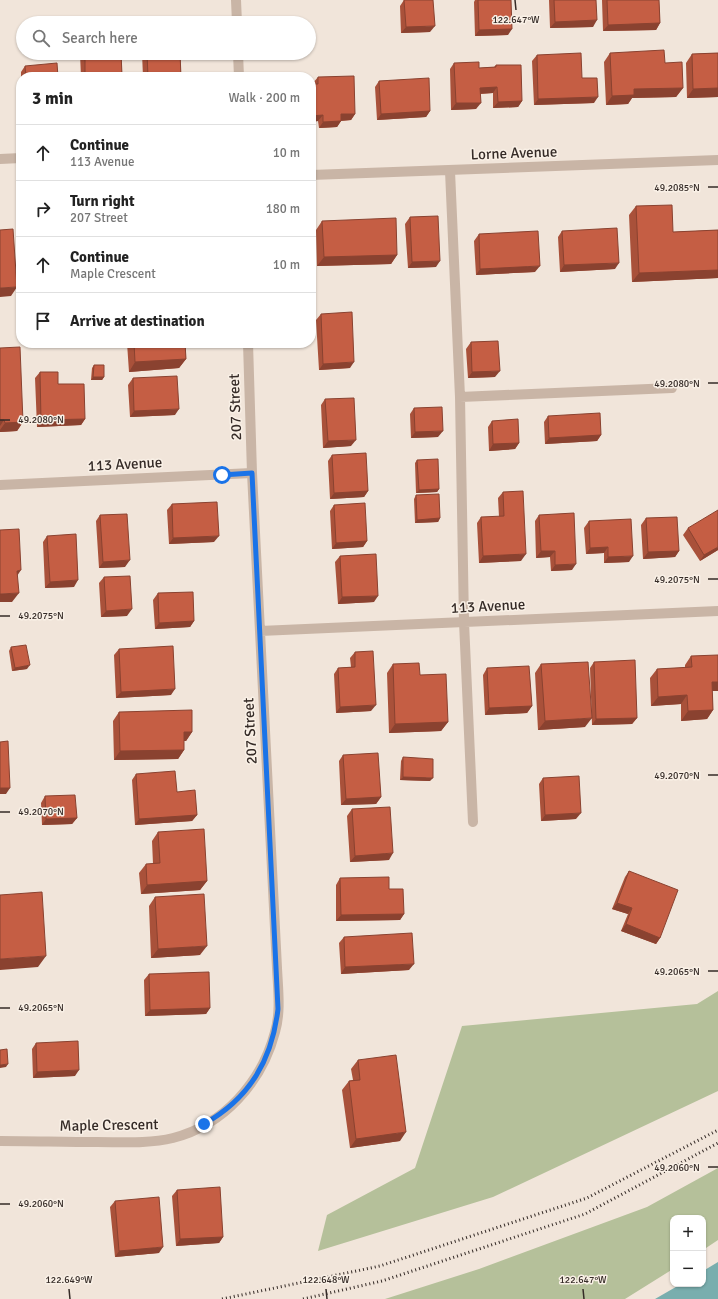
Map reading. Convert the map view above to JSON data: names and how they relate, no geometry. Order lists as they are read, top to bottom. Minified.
{"streets":{"street":["Lorne Avenue","207 Street","113 Avenue","Maple Crescent"]},"crossings":[["207 Street","113 Avenue"],["207 Street","Maple Crescent"]],"page":{"search":"Search here","heading":["3 min","Walk · 200 m"],"list":[["Continue","113 Avenue","10 m"],["Turn right","207 Street","180 m"],["Continue","Maple Crescent","10 m"],"Arrive at destination"],"map_buttons":["+","−"]},"coordinates":["122.647°W","49.2085°N","49.2080°N","49.2075°N","49.2070°N","49.2065°N","49.2060°N","122.649°W","122.648°W"]}
